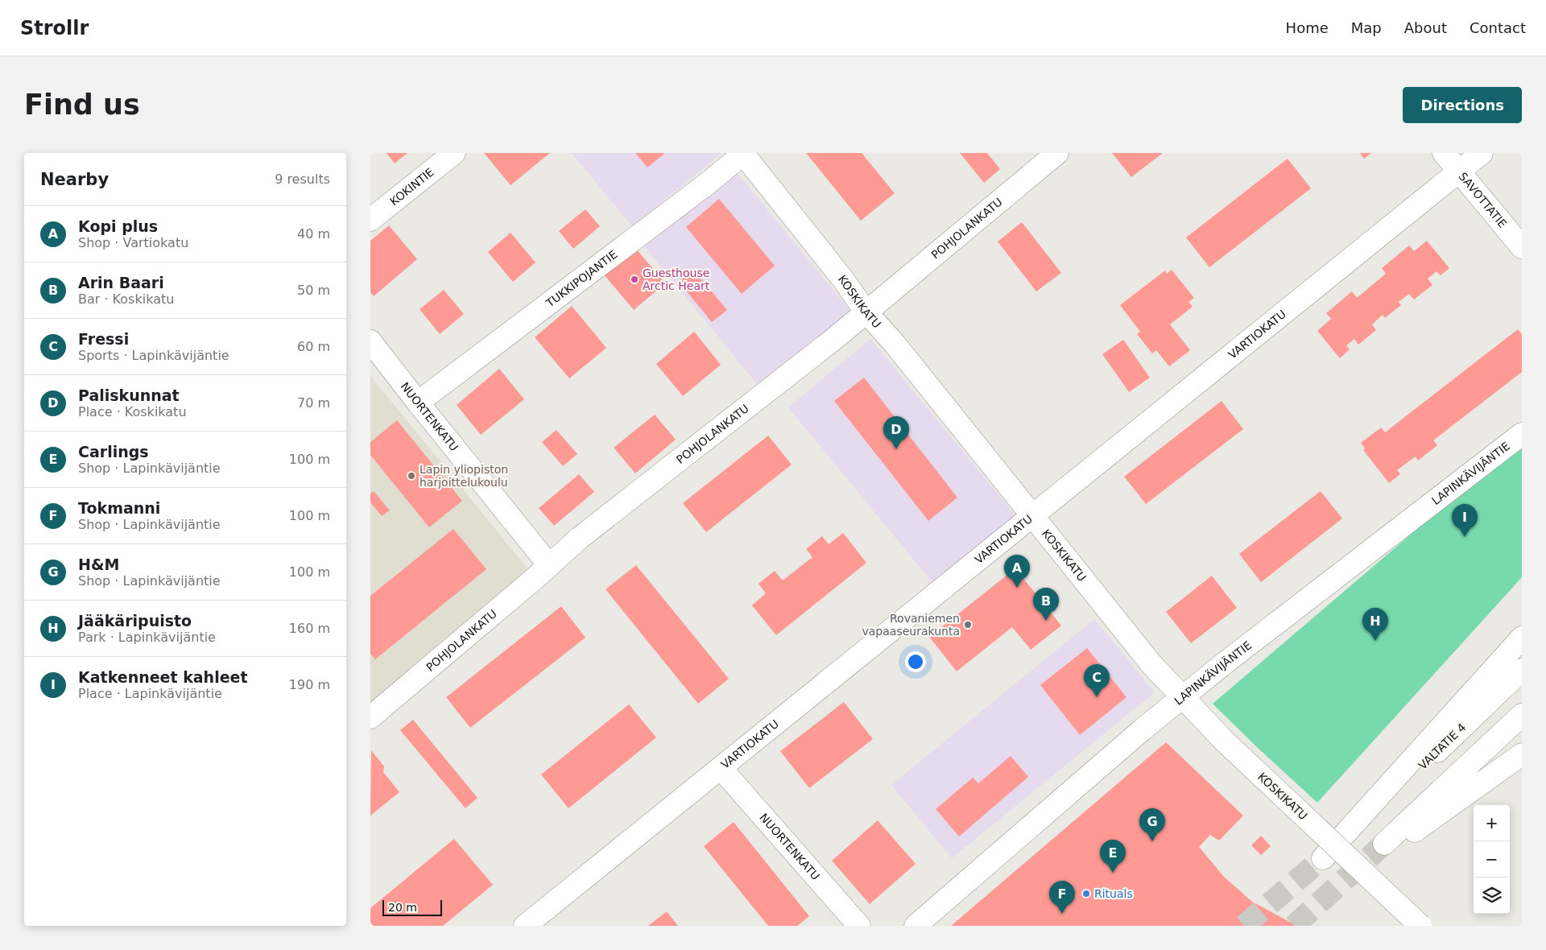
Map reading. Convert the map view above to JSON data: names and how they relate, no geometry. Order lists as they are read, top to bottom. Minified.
{"streets":{"main road":["KOKINTIE","SAVOTTATIE","POHJOLANKATU","TUKKIPOJANTIE","KOSKIKATU","VARTIOKATU","NUORTENKATU","LAPINKÄVIJÄNTIE","VALTATIE 4"]},"crossings":[["SAVOTTATIE","VARTIOKATU"],["POHJOLANKATU","KOSKIKATU"],["POHJOLANKATU","NUORTENKATU"],["TUKKIPOJANTIE","KOSKIKATU"],["TUKKIPOJANTIE","NUORTENKATU"],["KOSKIKATU","VARTIOKATU"],["KOSKIKATU","LAPINKÄVIJÄNTIE"],["VARTIOKATU","NUORTENKATU"]],"places":["Guesthouse Arctic Heart","Lapin yliopiston harjoittelukoulu","Rovaniemen vapaaseurakunta","Rituals"],"scale_bar":"20 m","page":{"header":"Strollr","nav":["Home","Map","About","Contact"],"buttons":"Directions","title":"Find us","heading":["Nearby","9 results"],"list":[{"mark":"A","name":"Kopi plus","note":"Shop · Vartiokatu","value":"40 m"},{"mark":"B","name":"Arin Baari","note":"Bar · Koskikatu","value":"50 m"},{"mark":"C","name":"Fressi","note":"Sports · Lapinkävijäntie","value":"60 m"},{"mark":"D","name":"Paliskunnat","note":"Place · Koskikatu","value":"70 m"},{"mark":"E","name":"Carlings","note":"Shop · Lapinkävijäntie","value":"100 m"},{"mark":"F","name":"Tokmanni","note":"Shop · Lapinkävijäntie","value":"100 m"},{"mark":"G","name":"H&M","note":"Shop · Lapinkävijäntie","value":"100 m"},{"mark":"H","name":"Jääkäripuisto","note":"Park · Lapinkävijäntie","value":"160 m"},{"mark":"I","name":"Katkenneet kahleet","note":"Place · Lapinkävijäntie","value":"190 m"}],"pins":["D","I","A","B","H","C","G","E","F"],"map_buttons":["+","−"],"scale":"20 m"}}
